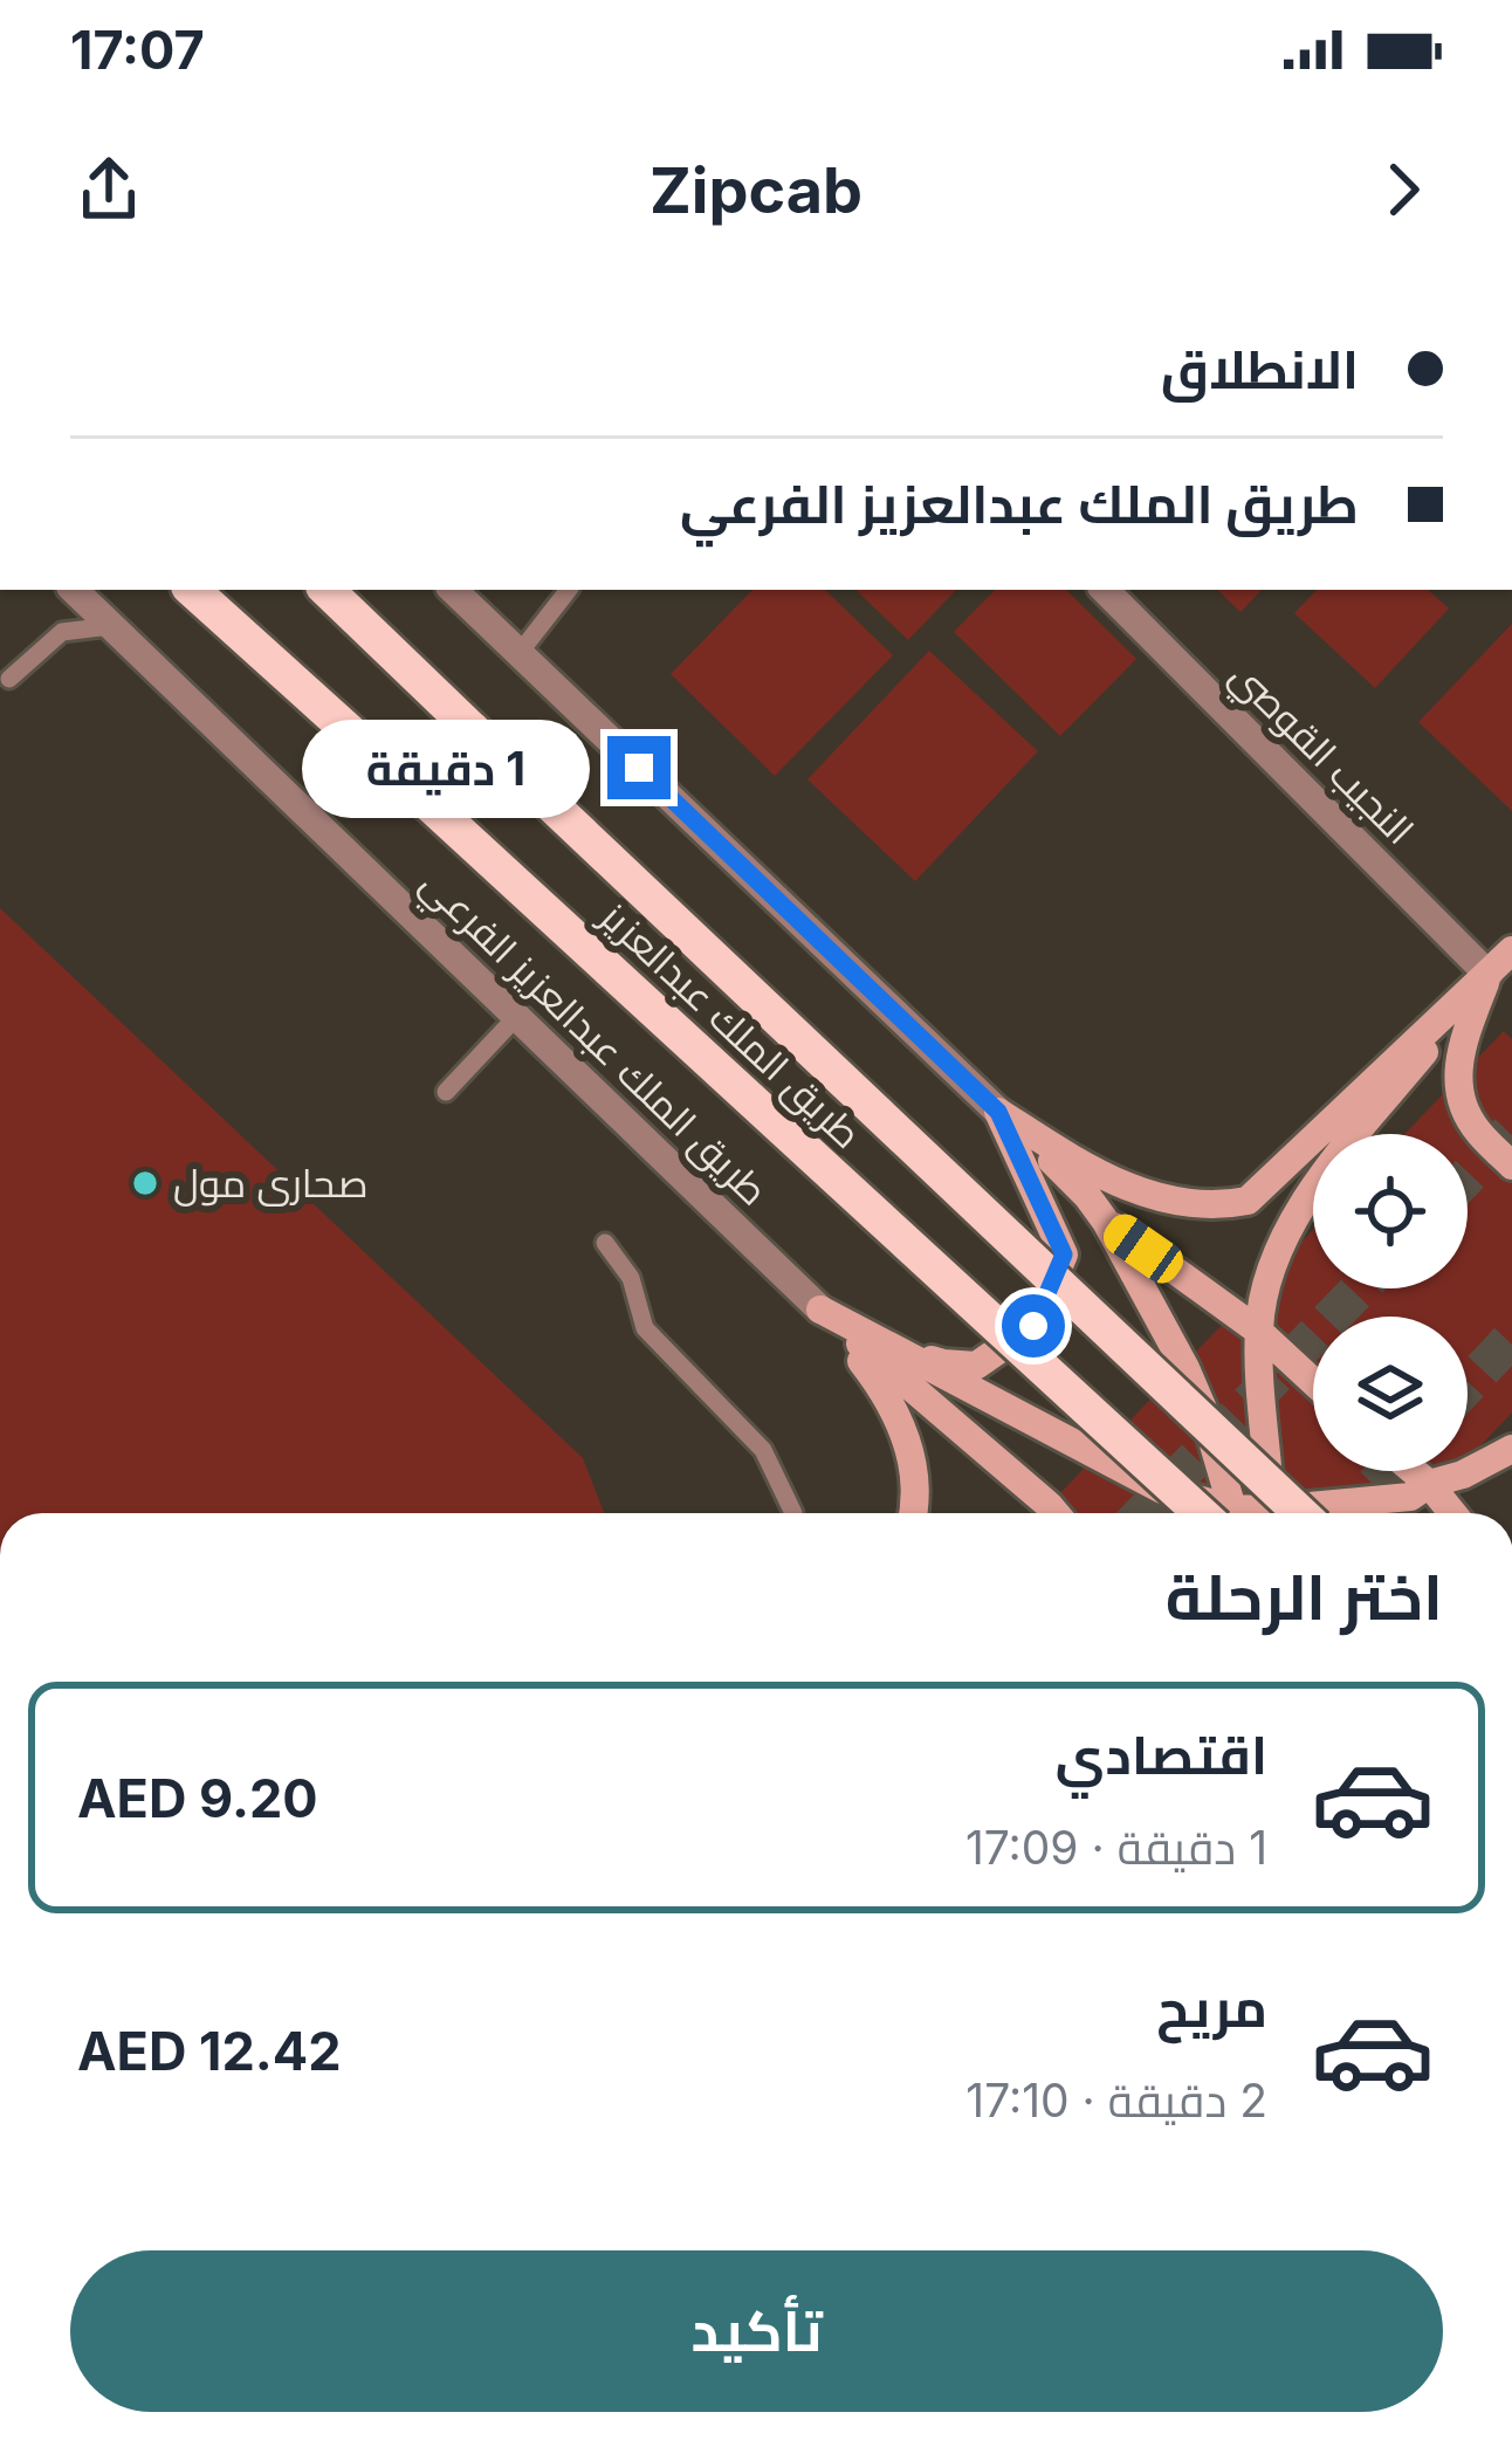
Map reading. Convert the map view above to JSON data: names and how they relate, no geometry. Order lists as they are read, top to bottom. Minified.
{"streets":{"main road":["طريق الملك عبدالعزيز"],"street":["النجيب القوصي","طريق الملك عبدالعزيز الفرعي"]},"places":["صحارى مول"],"page":{"status":"17:07","header":"Zipcab","banner":["الانطلاق","طريق الملك عبدالعزيز الفرعي"],"bubble":"1 دقيقة","heading":"اختر الرحلة","list":[{"name":"اقتصادي","note":"1 دقيقة · 17:09","value":"AED 9.20"},{"name":"مريح","note":"2 دقيقة · 17:10","value":"AED 12.42"}],"buttons":"تأكيد"}}
